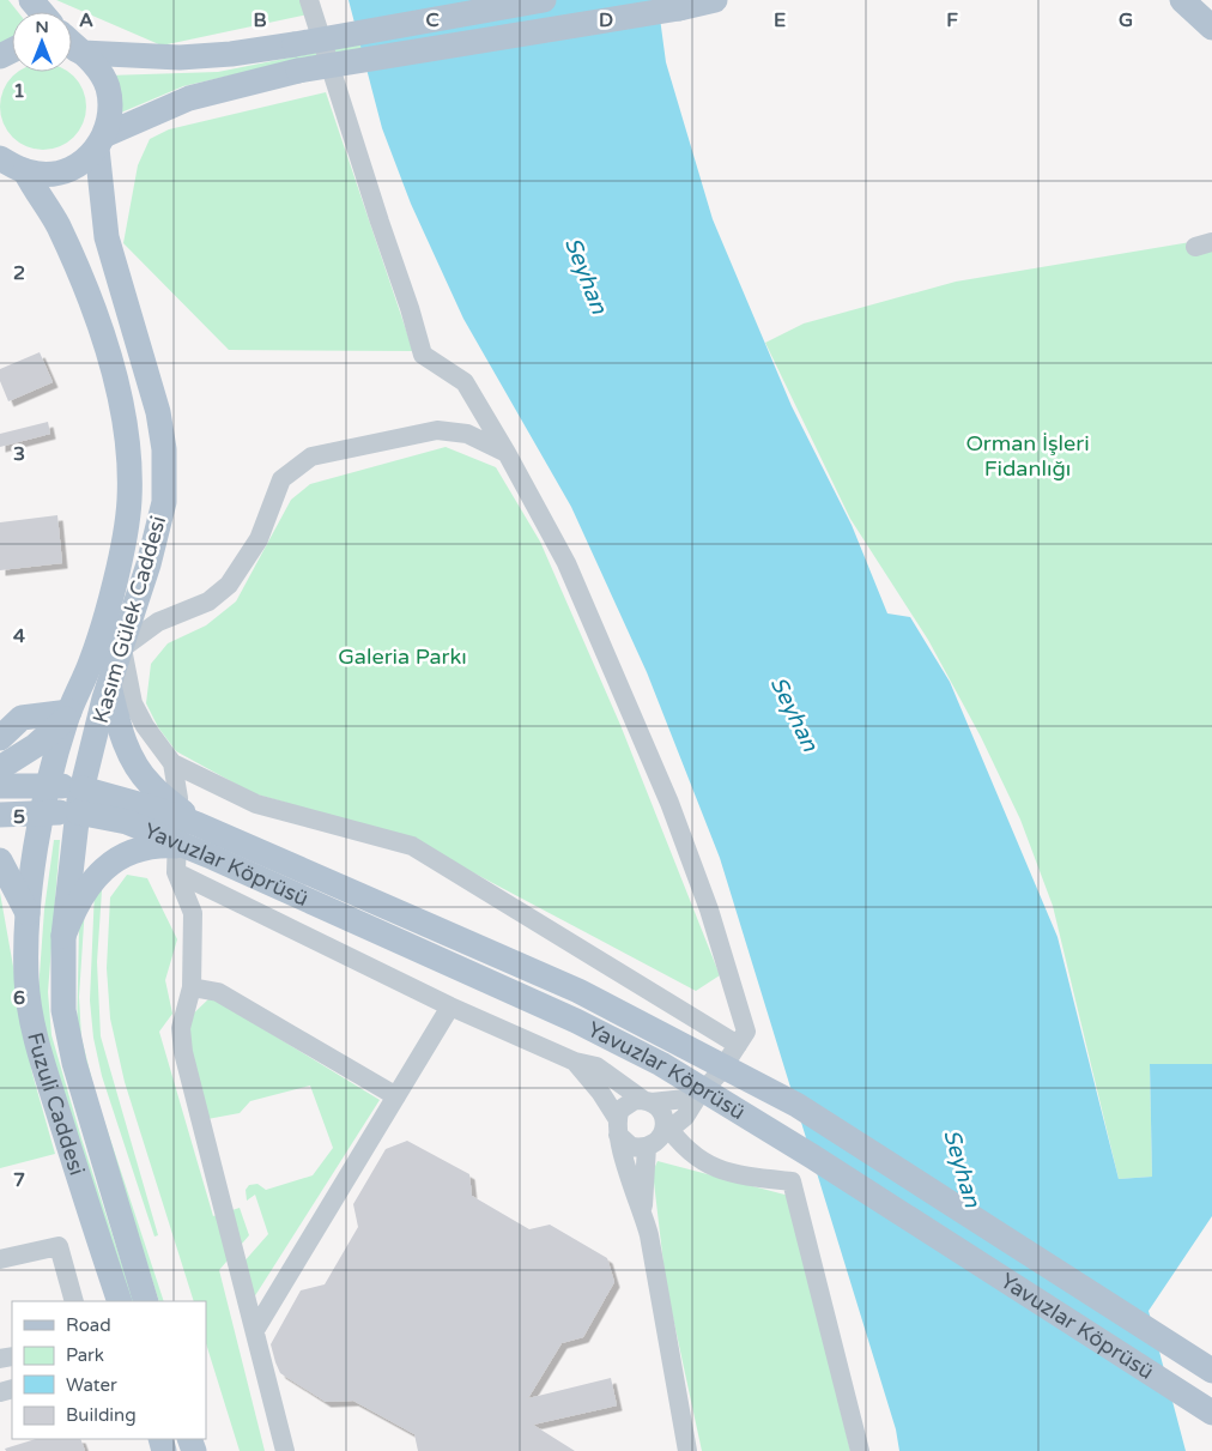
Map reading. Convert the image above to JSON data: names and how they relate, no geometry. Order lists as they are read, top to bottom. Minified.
{"streets":{"main road":["Kasım Gülek Caddesi","Yavuzlar Köprüsü","Fuzuli Caddesi"]},"crossings":[["Kasım Gülek Caddesi","Yavuzlar Köprüsü"],["Kasım Gülek Caddesi","Fuzuli Caddesi"],["Yavuzlar Köprüsü","Fuzuli Caddesi"]],"water":["Seyhan"],"parks":["Orman İşleri Fidanlığı","Galeria Parkı"],"legend":["Road","Park","Water","Building"],"north":"top","grid":{"columns":["A","B","C","D","E","F","G"],"rows":["1","2","3","4","5","6","7"]}}
